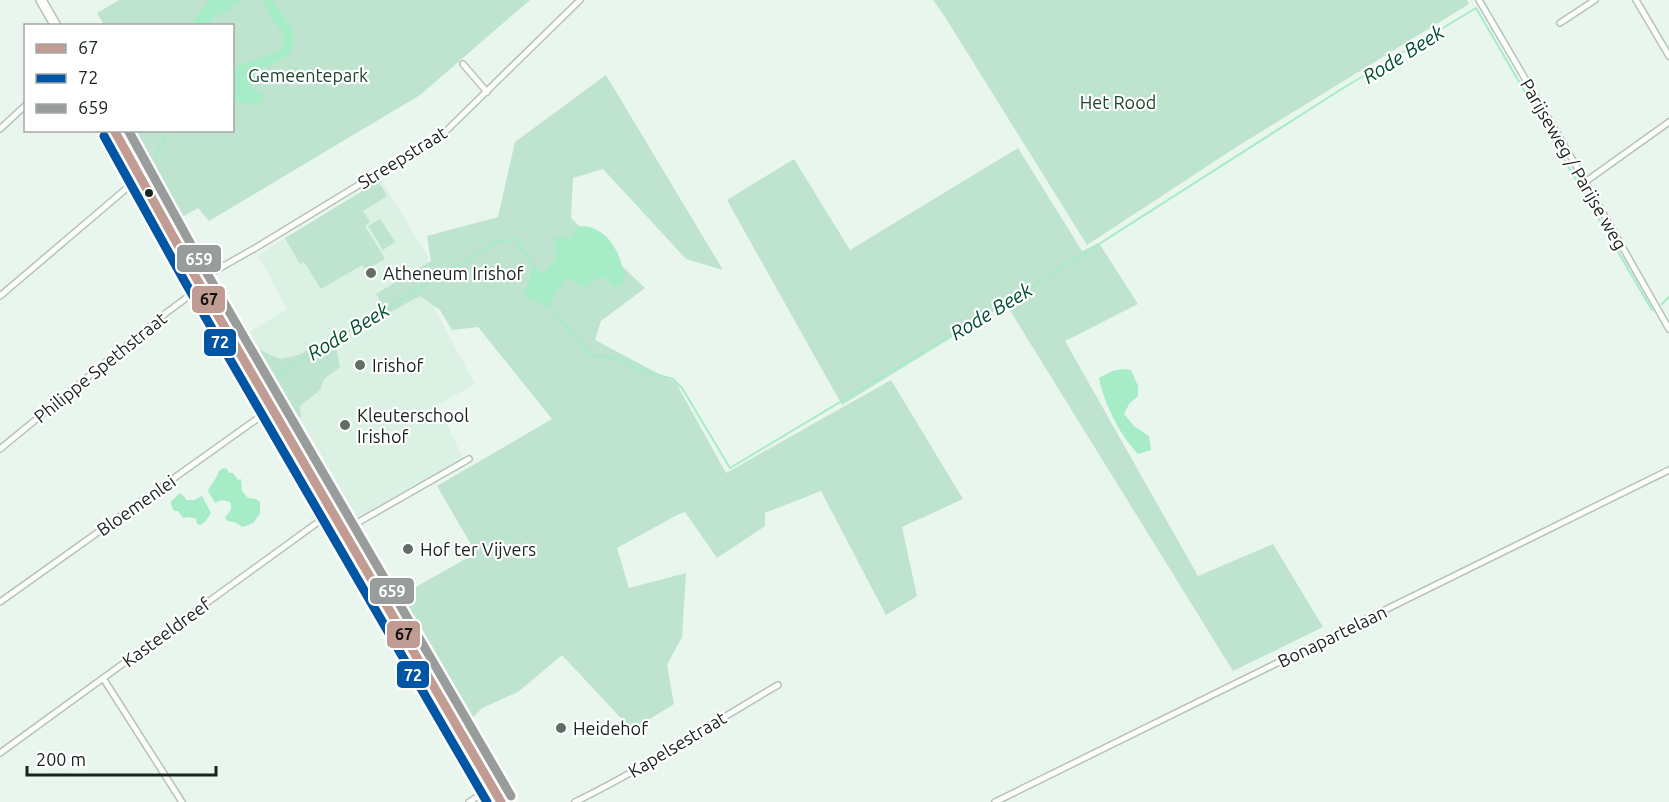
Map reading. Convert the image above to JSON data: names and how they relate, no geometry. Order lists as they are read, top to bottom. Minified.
{"streets":{"street":["Streepstraat","Parijseweg / Parijse weg","Philippe Spethstraat","Bloemenlei","Kasteeldreef","Bonapartelaan","Kapelsestraat"]},"crossings":[["Streepstraat","Philippe Spethstraat"]],"water":["Rode Beek"],"parks":["Gemeentepark","Het Rood"],"places":["Atheneum Irishof","Irishof","Kleuterschool Irishof","Hof ter Vijvers","Heidehof"],"lines":["transit line 67","transit line 659","transit line 72"],"legend":["67","72","659"],"scale_bar":"200 m"}
